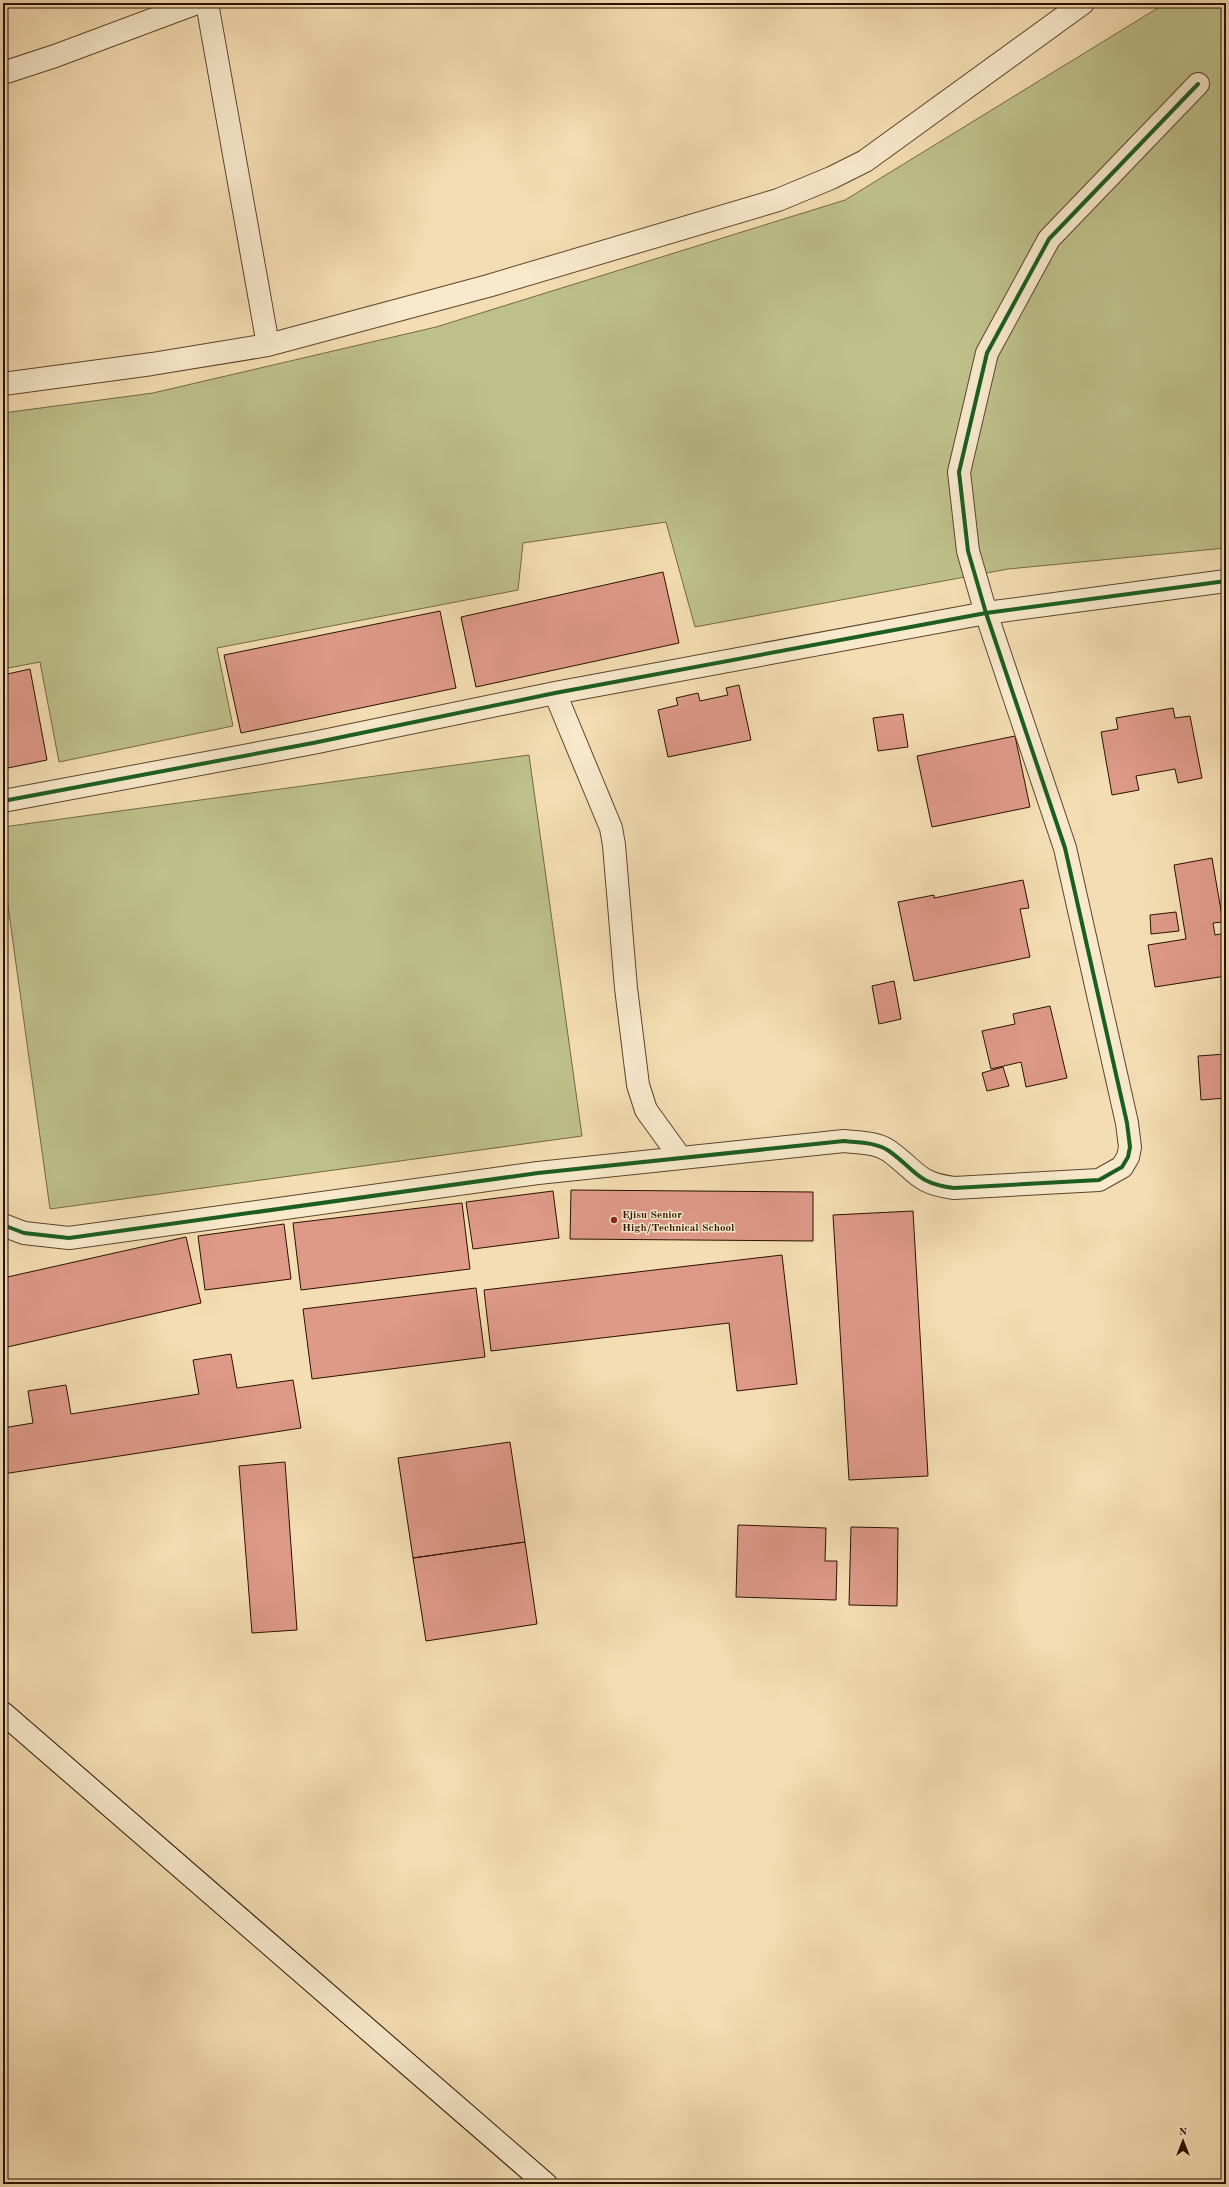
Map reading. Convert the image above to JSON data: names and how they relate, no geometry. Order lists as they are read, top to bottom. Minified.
{"places":["Ejisu Senior High/Technical School"],"north":"top"}
